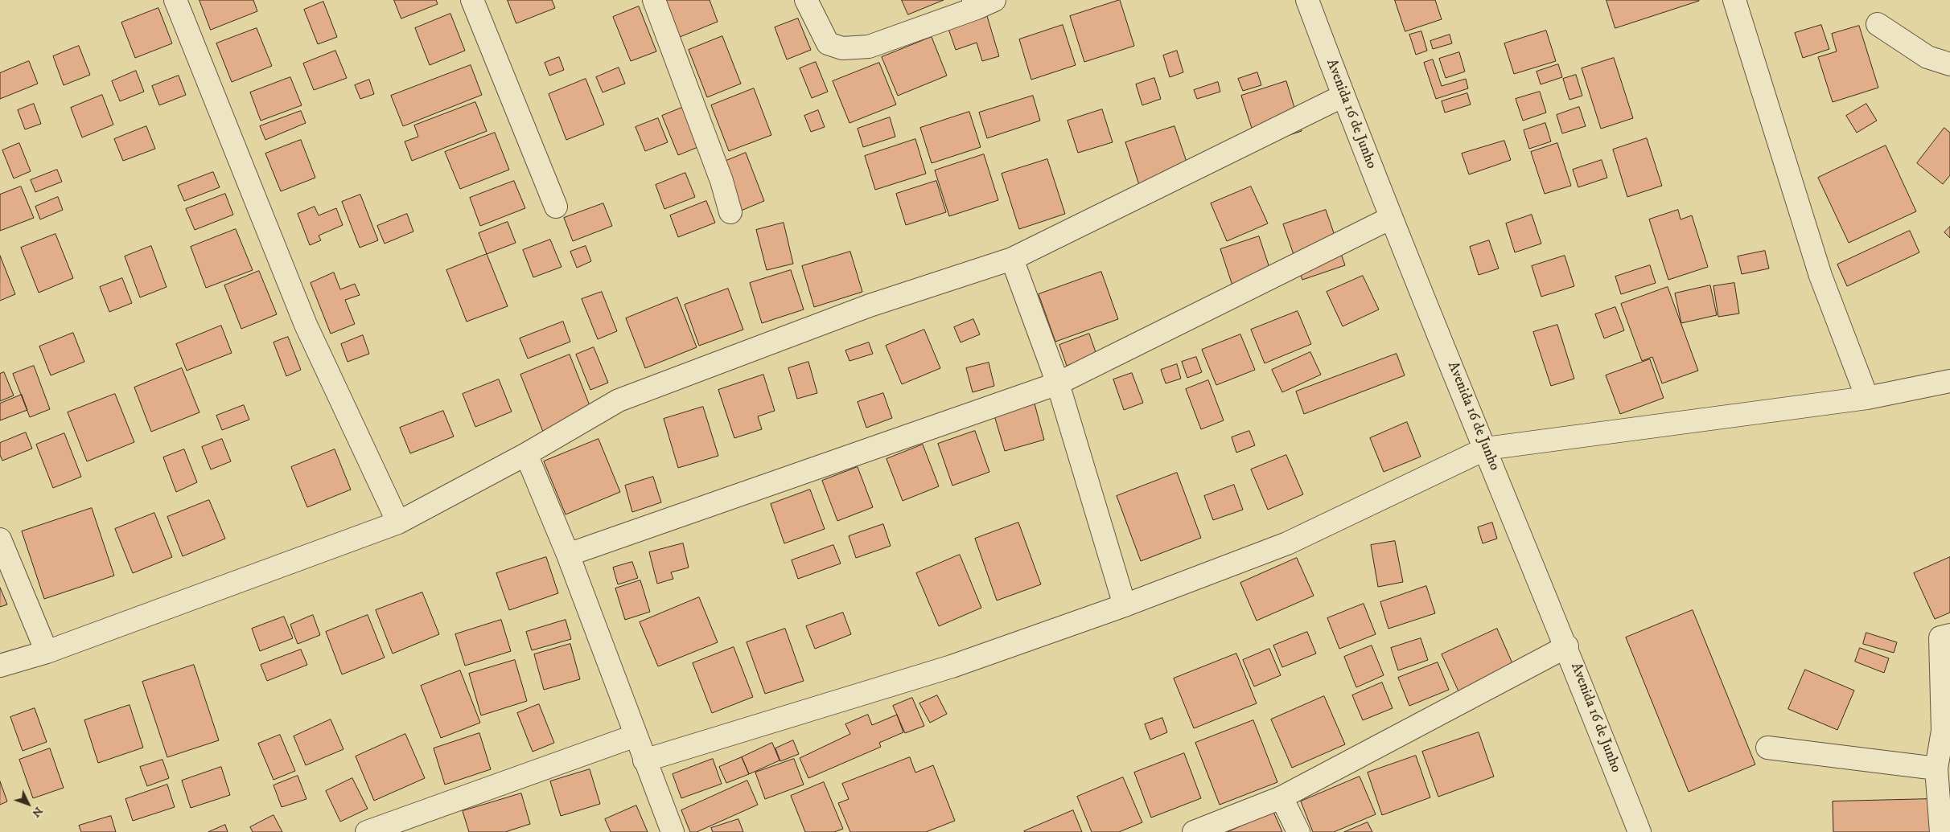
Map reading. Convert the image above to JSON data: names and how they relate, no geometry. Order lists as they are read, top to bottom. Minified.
{"streets":{"street":["Avenida 16 de Junho"]},"north":"bottom right"}
